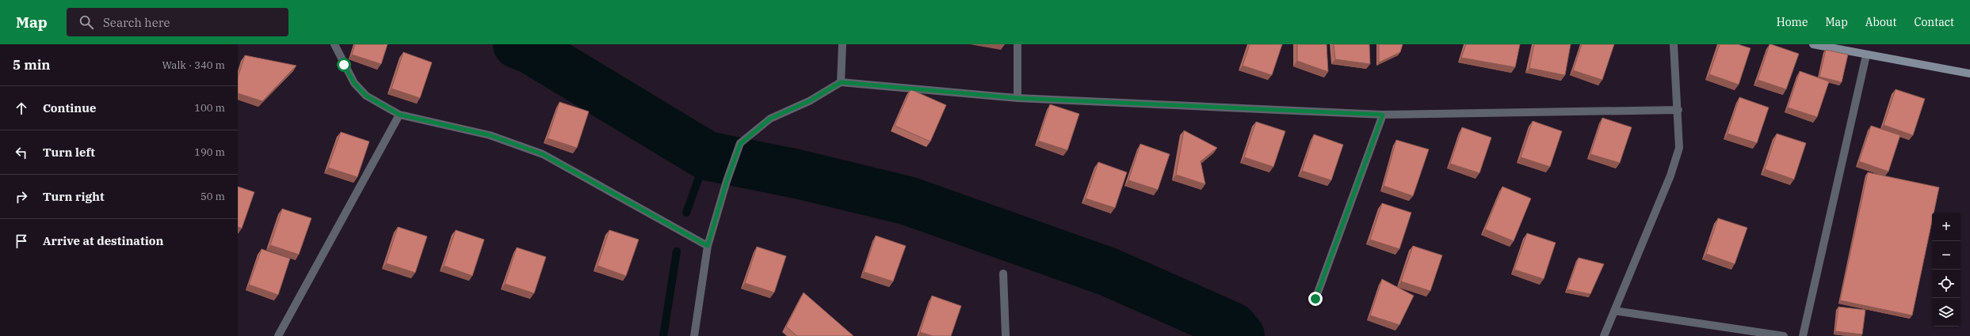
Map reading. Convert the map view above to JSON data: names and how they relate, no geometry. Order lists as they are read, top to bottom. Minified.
{"page":{"header":"Map","search":"Search here","nav":["Home","Map","About","Contact"],"heading":["5 min","Walk · 340 m"],"list":[["Continue","100 m"],["Turn left","190 m"],["Turn right","50 m"],"Arrive at destination"],"map_buttons":["+","−"]}}
